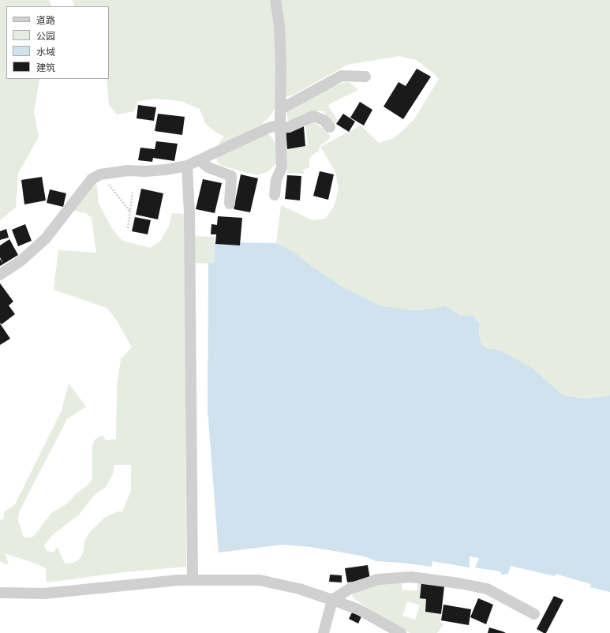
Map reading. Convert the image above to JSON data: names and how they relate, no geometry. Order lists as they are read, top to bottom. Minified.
{"legend":["道路","公园","水域","建筑"]}
